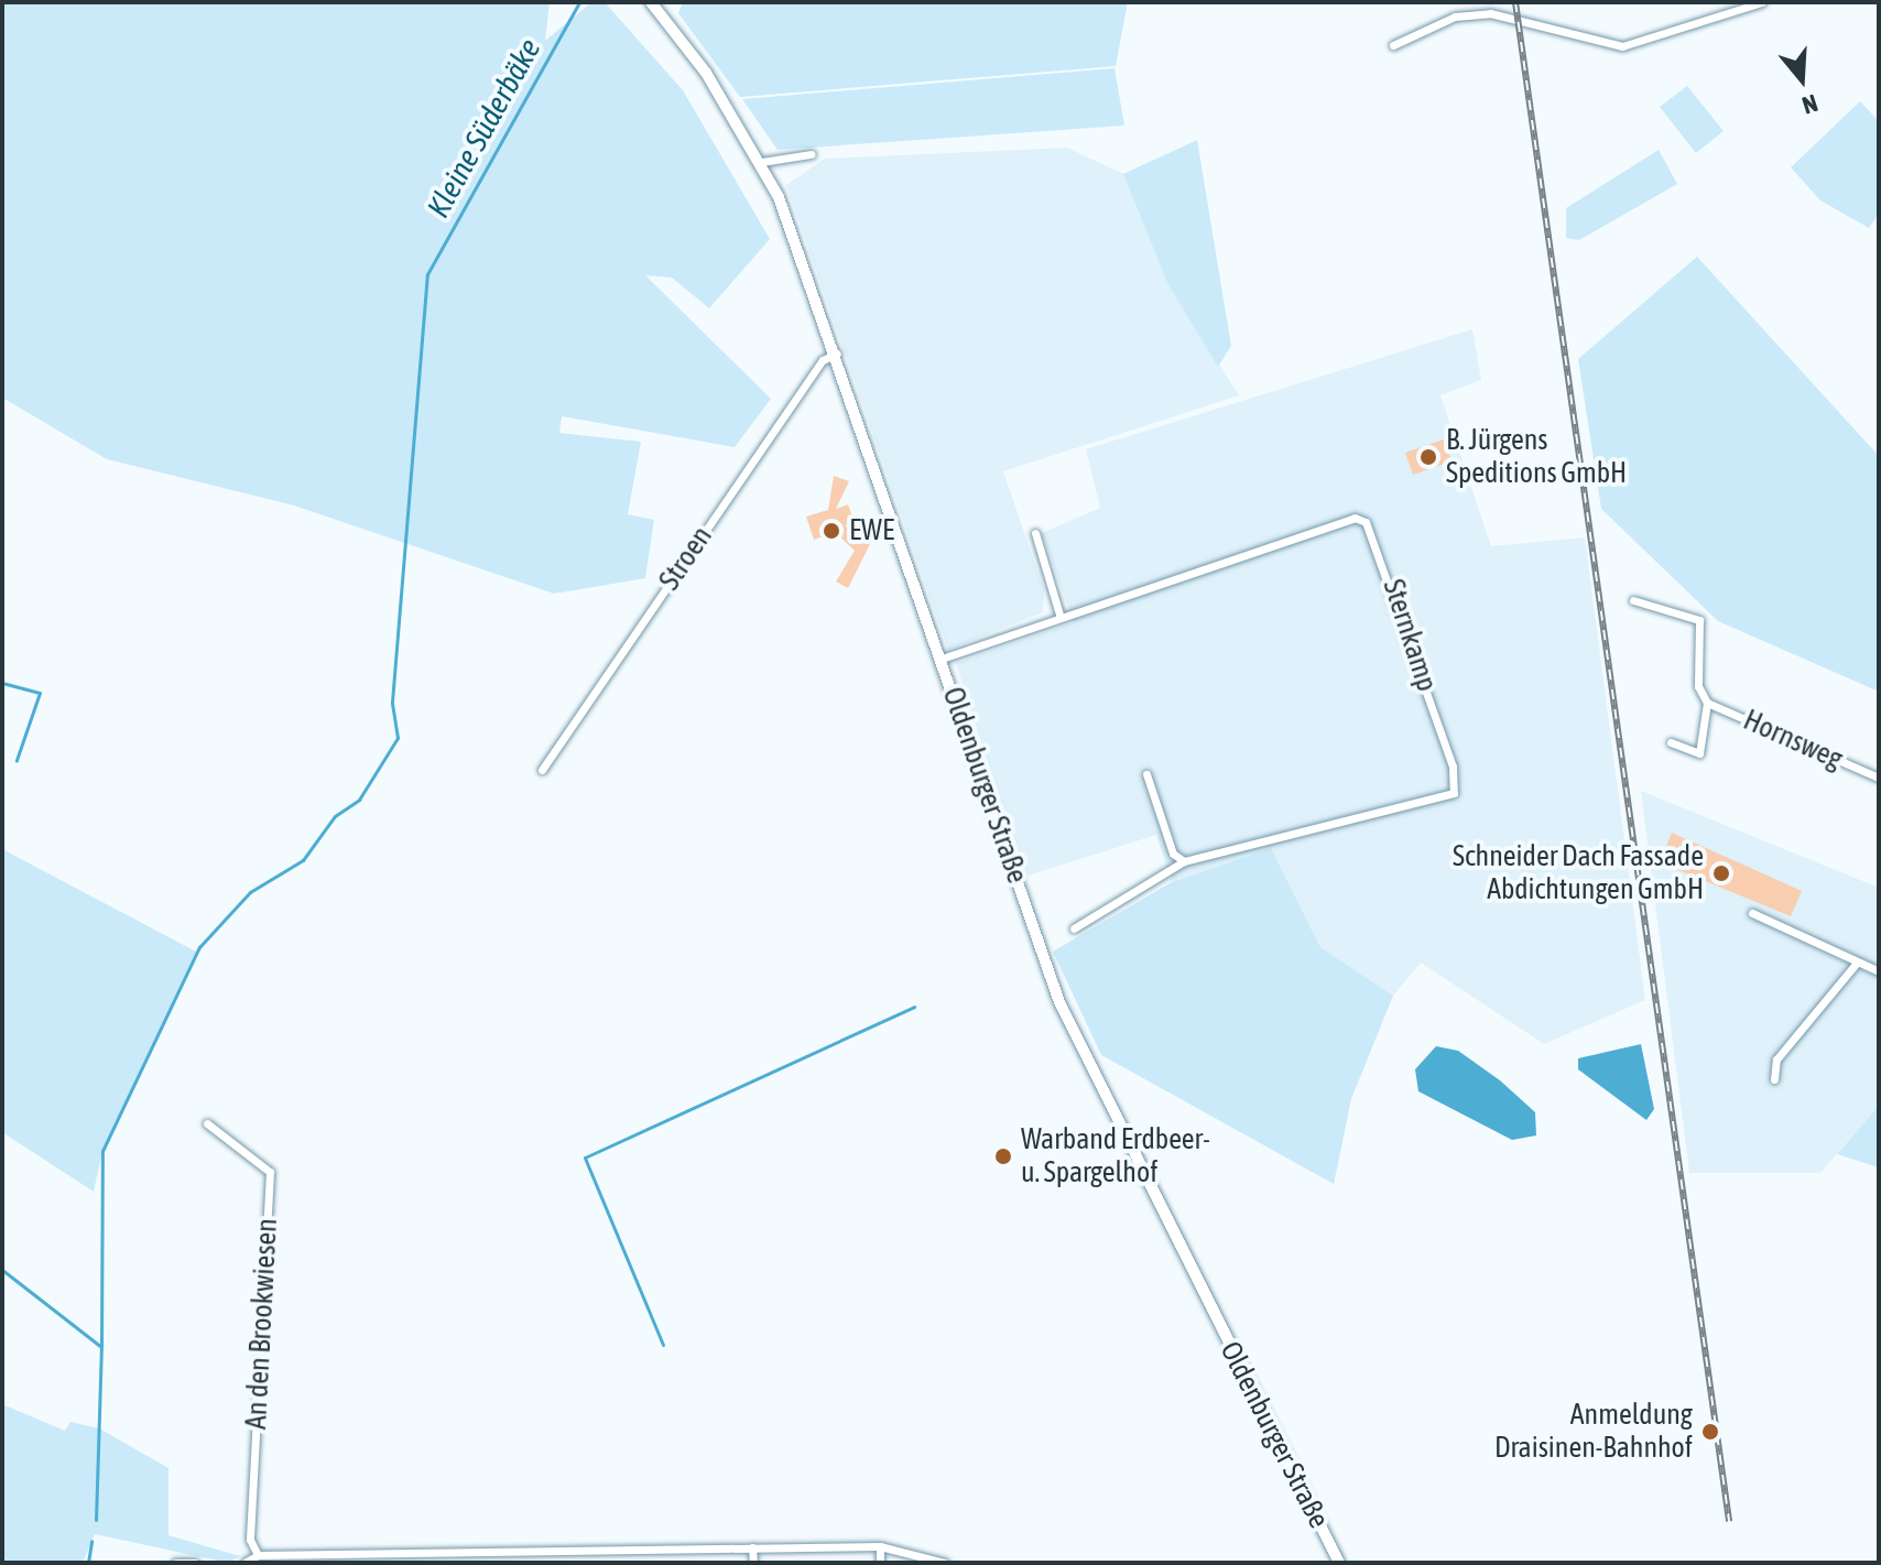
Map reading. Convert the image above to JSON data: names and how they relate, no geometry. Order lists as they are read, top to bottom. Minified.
{"streets":{"main road":["Oldenburger Straße"],"street":["Stroen","Sternkamp","Hornsweg","An den Brookwiesen"]},"crossings":[["Stroen","Oldenburger Straße"],["Sternkamp","Oldenburger Straße"]],"water":["Kleine Süderbäke"],"places":["B. Jürgens Speditions GmbH","EWE","Schneider Dach Fassade Abdichtungen GmbH","Warband Erdbeer- u. Spargelhof","Anmeldung Draisinen-Bahnhof"],"north":"bottom"}
